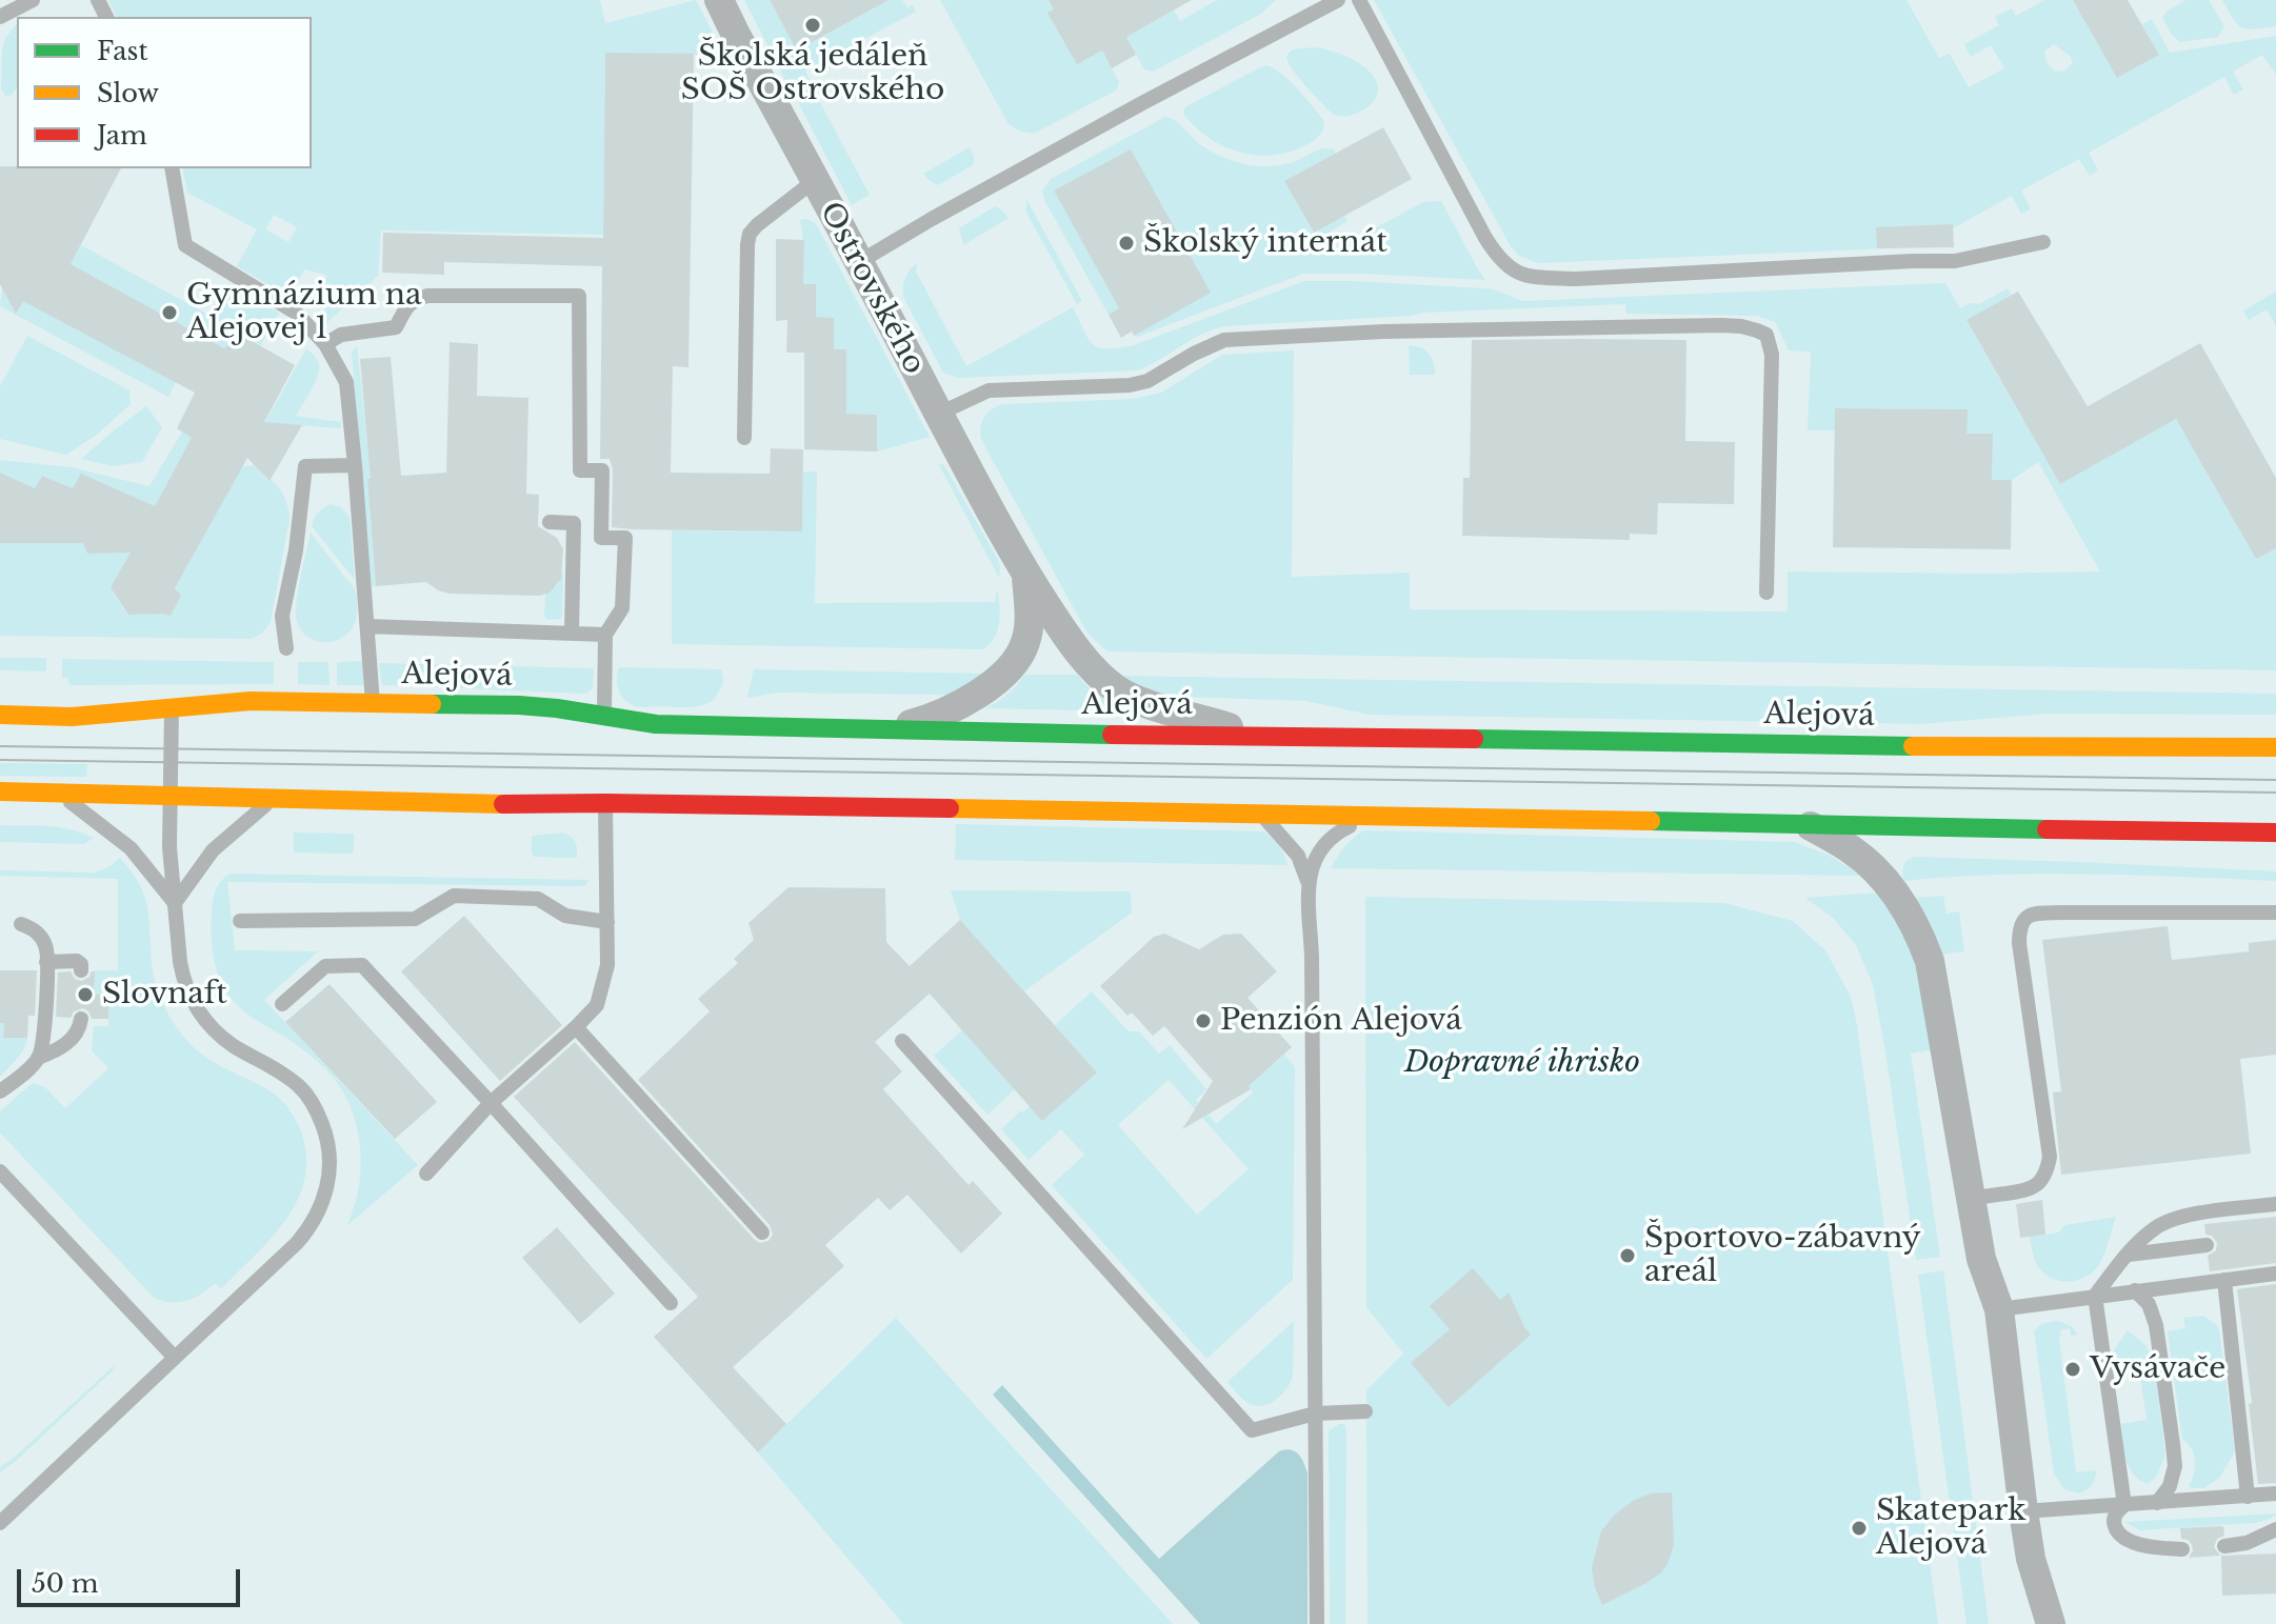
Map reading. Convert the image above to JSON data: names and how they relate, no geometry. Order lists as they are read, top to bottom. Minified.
{"streets":{"street":["Ostrovského","Alejová"]},"crossings":[["Ostrovského","Alejová"]],"parks":["Dopravné ihrisko"],"places":["Školská jedáleň SOŠ Ostrovského","Školský internát","Gymnázium na Alejovej 1","Slovnaft","Penzión Alejová","Športovo-zábavný areál","Vysávače","Skatepark Alejová"],"legend":["Fast","Slow","Jam"],"scale_bar":"50 m"}
